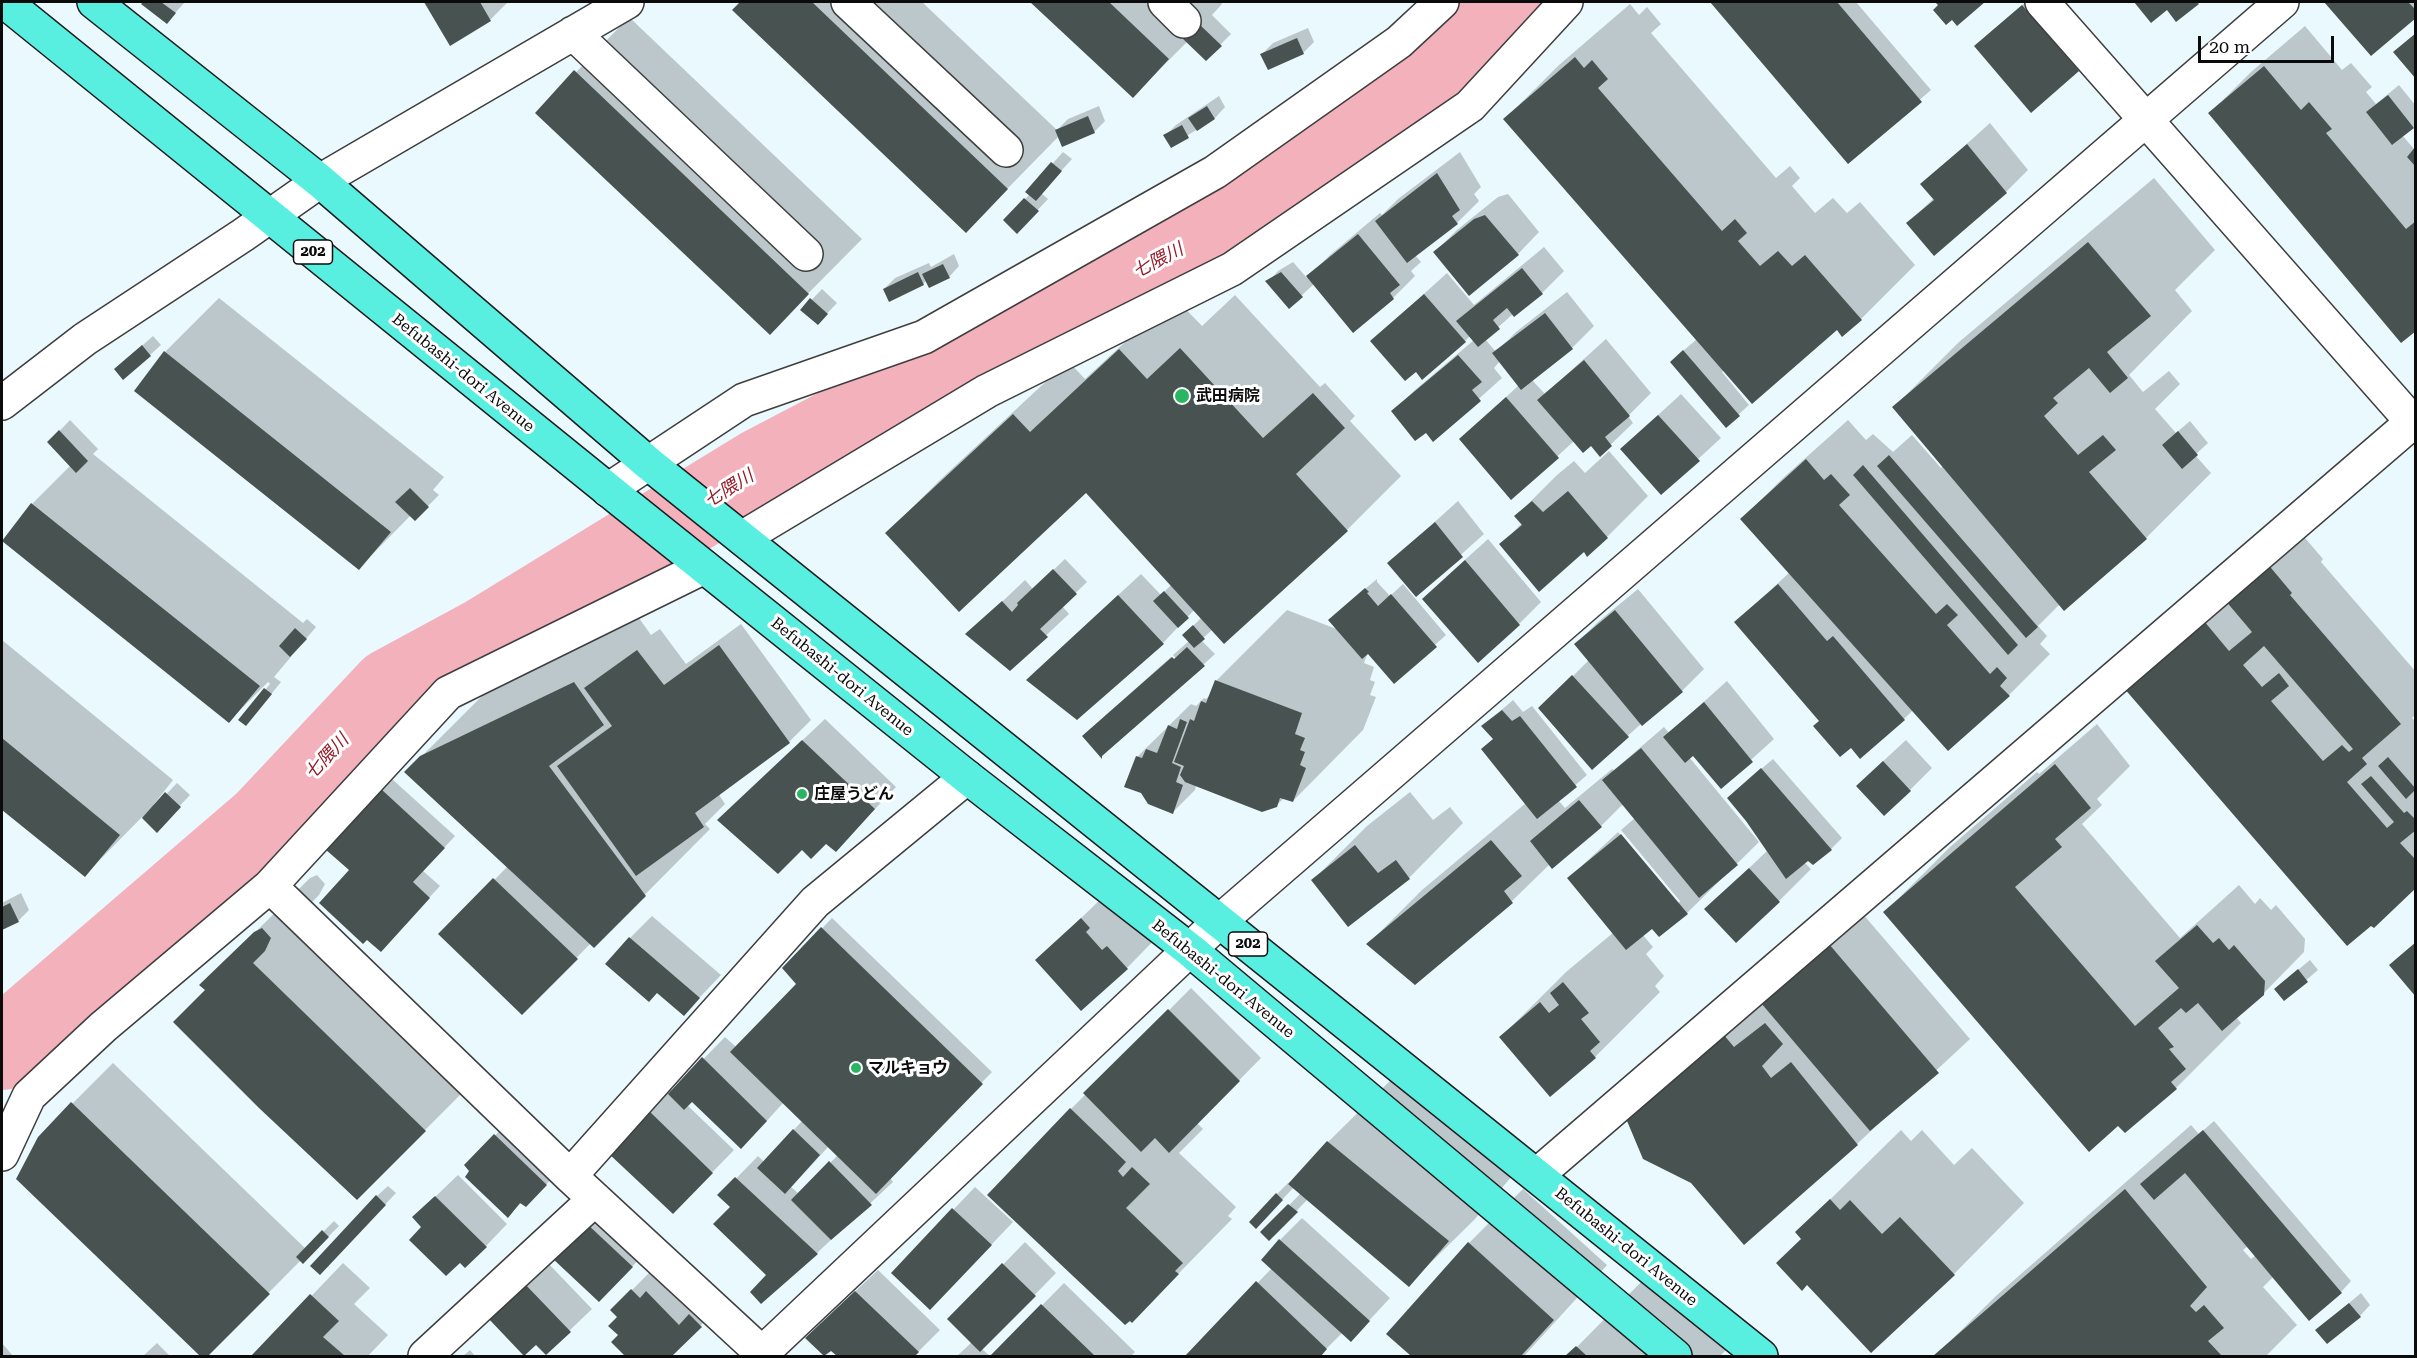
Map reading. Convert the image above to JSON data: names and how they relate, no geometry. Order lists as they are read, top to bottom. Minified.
{"streets":{"highway":["202","Befubashi-dori Avenue"]},"water":["七隈川"],"places":["武田病院","庄屋うどん","マルキョウ"],"scale_bar":"20 m"}
